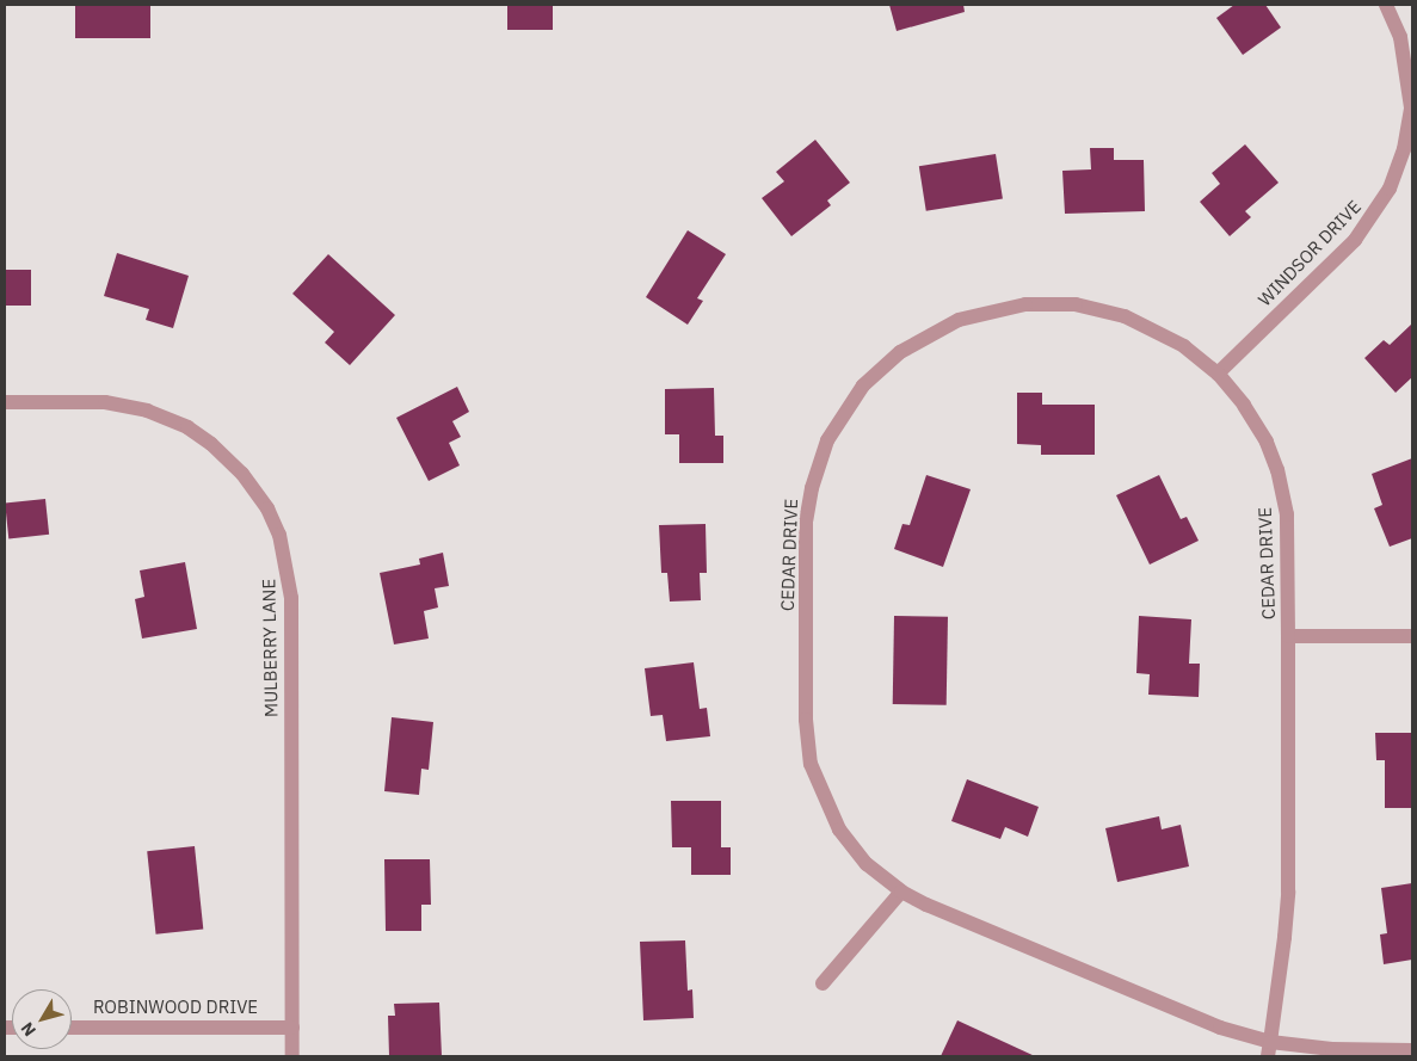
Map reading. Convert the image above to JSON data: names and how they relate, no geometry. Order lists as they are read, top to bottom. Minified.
{"streets":{"street":["WINDSOR DRIVE","CEDAR DRIVE","MULBERRY LANE","ROBINWOOD DRIVE"]},"crossings":[["WINDSOR DRIVE","CEDAR DRIVE"],["MULBERRY LANE","ROBINWOOD DRIVE"]],"north":"bottom left"}
